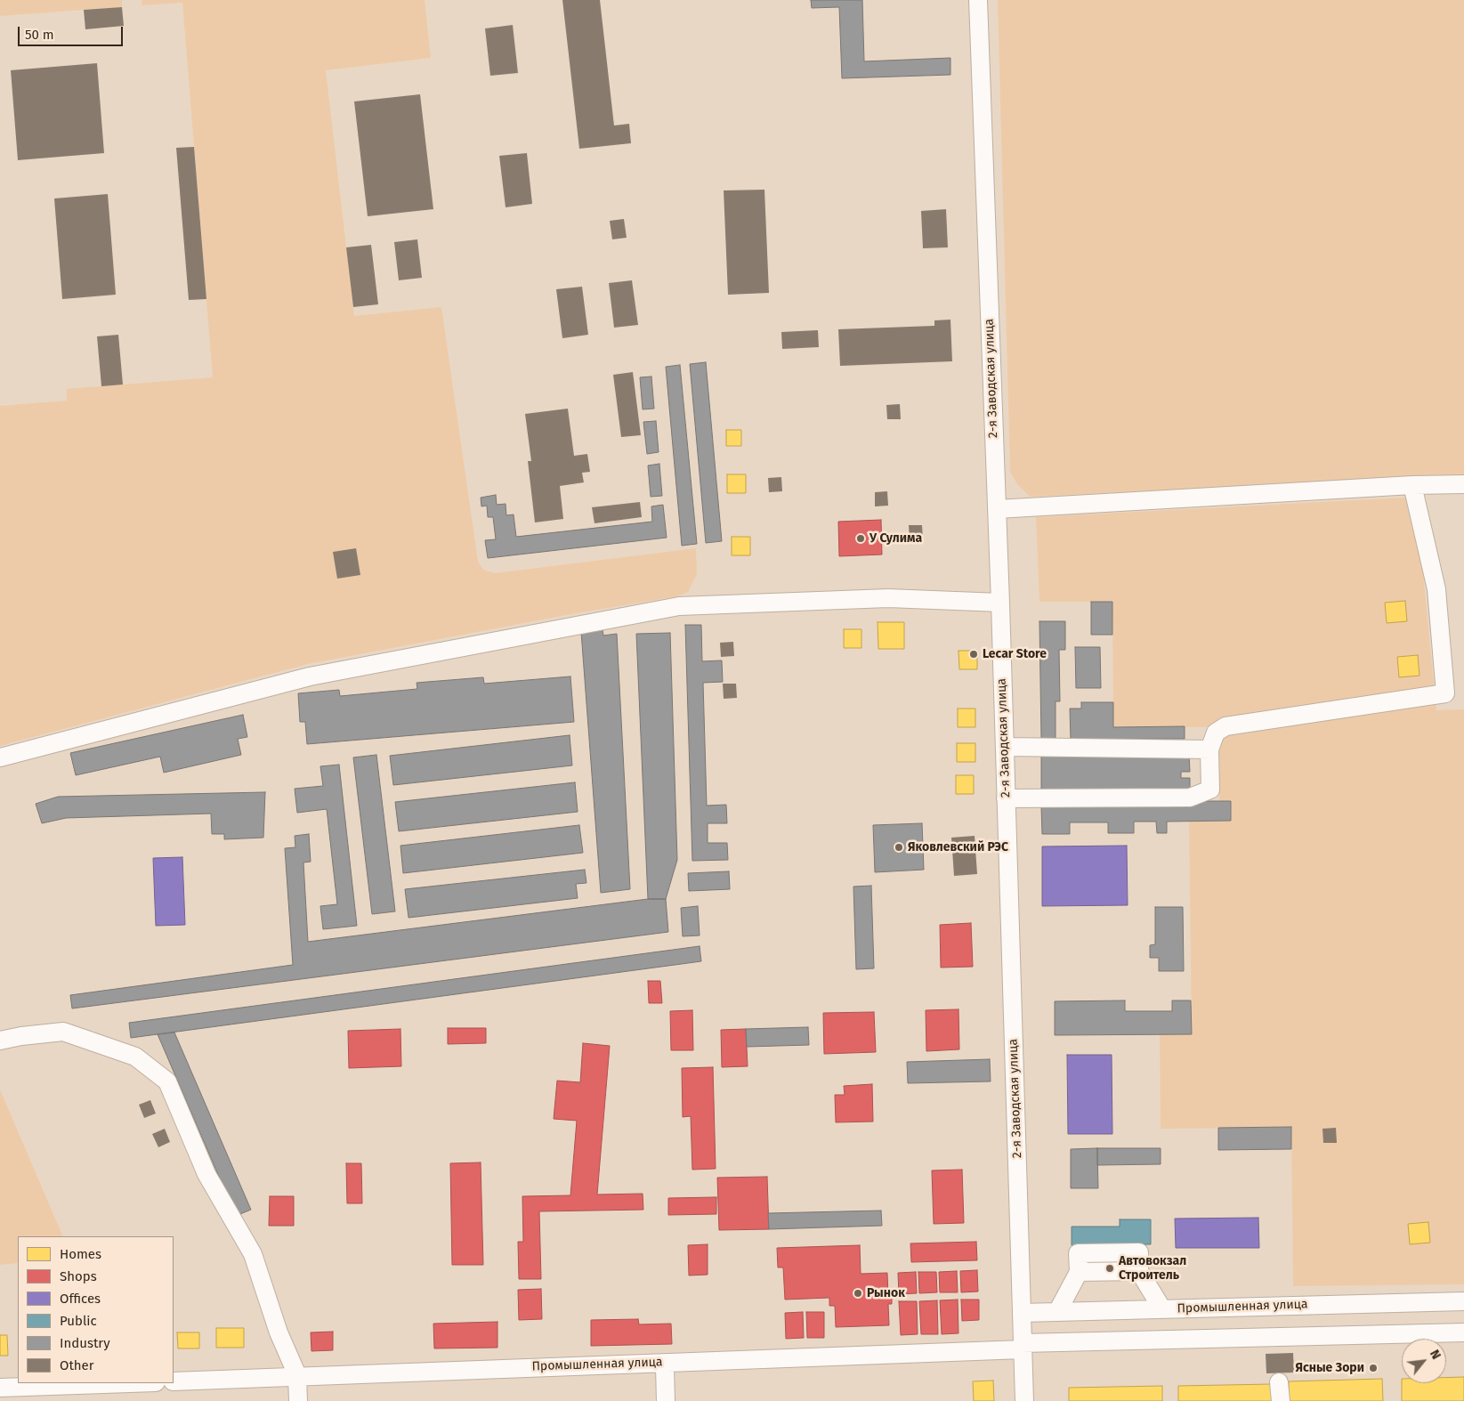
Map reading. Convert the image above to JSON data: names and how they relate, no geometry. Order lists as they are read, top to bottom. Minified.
{"streets":{"street":["2-я Заводская улица","Промышленная улица"]},"crossings":[["2-я Заводская улица","Промышленная улица"]],"places":["У Сулима","Lecar Store","Яковлевский РЭС","Автовокзал Строитель","Рынок","Ясные Зори"],"legend":["Homes","Shops","Offices","Public","Industry","Other"],"scale_bar":"50 m","north":"top right"}
